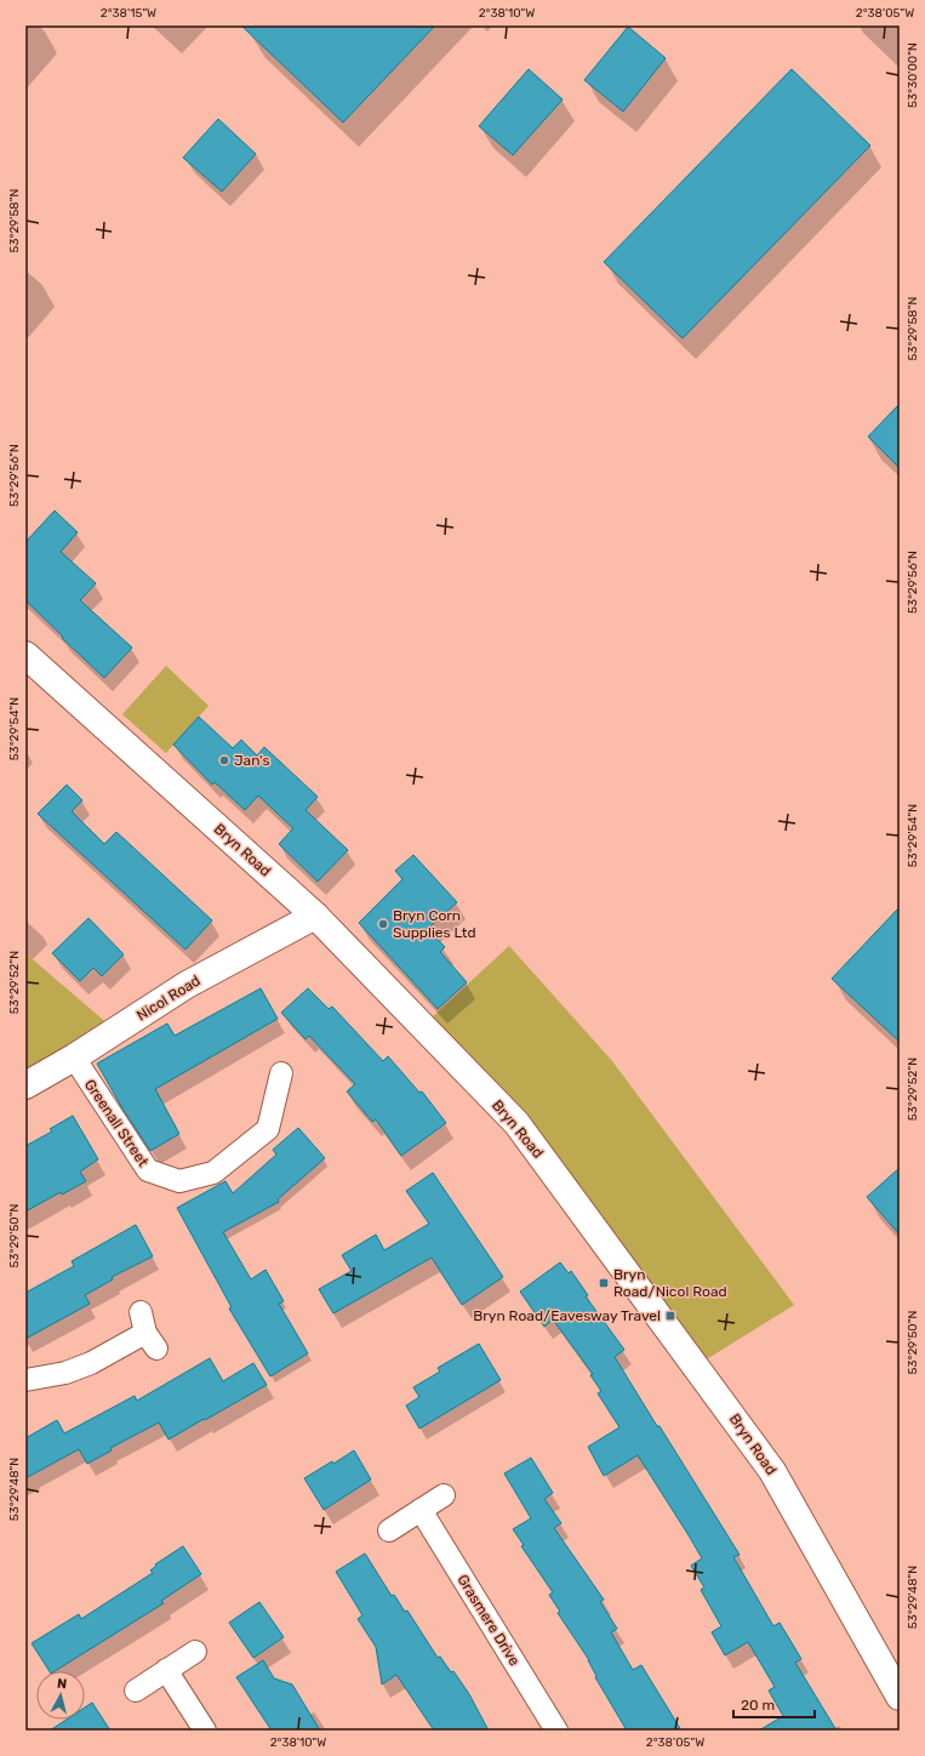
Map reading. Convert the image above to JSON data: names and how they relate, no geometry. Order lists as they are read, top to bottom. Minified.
{"streets":{"main road":["Bryn Road","Nicol Road"],"street":["Greenall Street","Grasmere Drive"]},"crossings":[["Bryn Road","Nicol Road"],["Nicol Road","Greenall Street"]],"places":{"other":["Jan's","Bryn Corn Supplies Ltd"],"transit":["Bryn Road/Nicol Road","Bryn Road/Eavesway Travel"]},"scale_bar":"20 m","north":"top","coordinates":["2°38'15\"W","2°38'10\"W","2°38'05\"W","53°30'00\"N","53°29'58\"N","53°29'56\"N","53°29'54\"N","53°29'52\"N","53°29'50\"N","53°29'48\"N"]}
